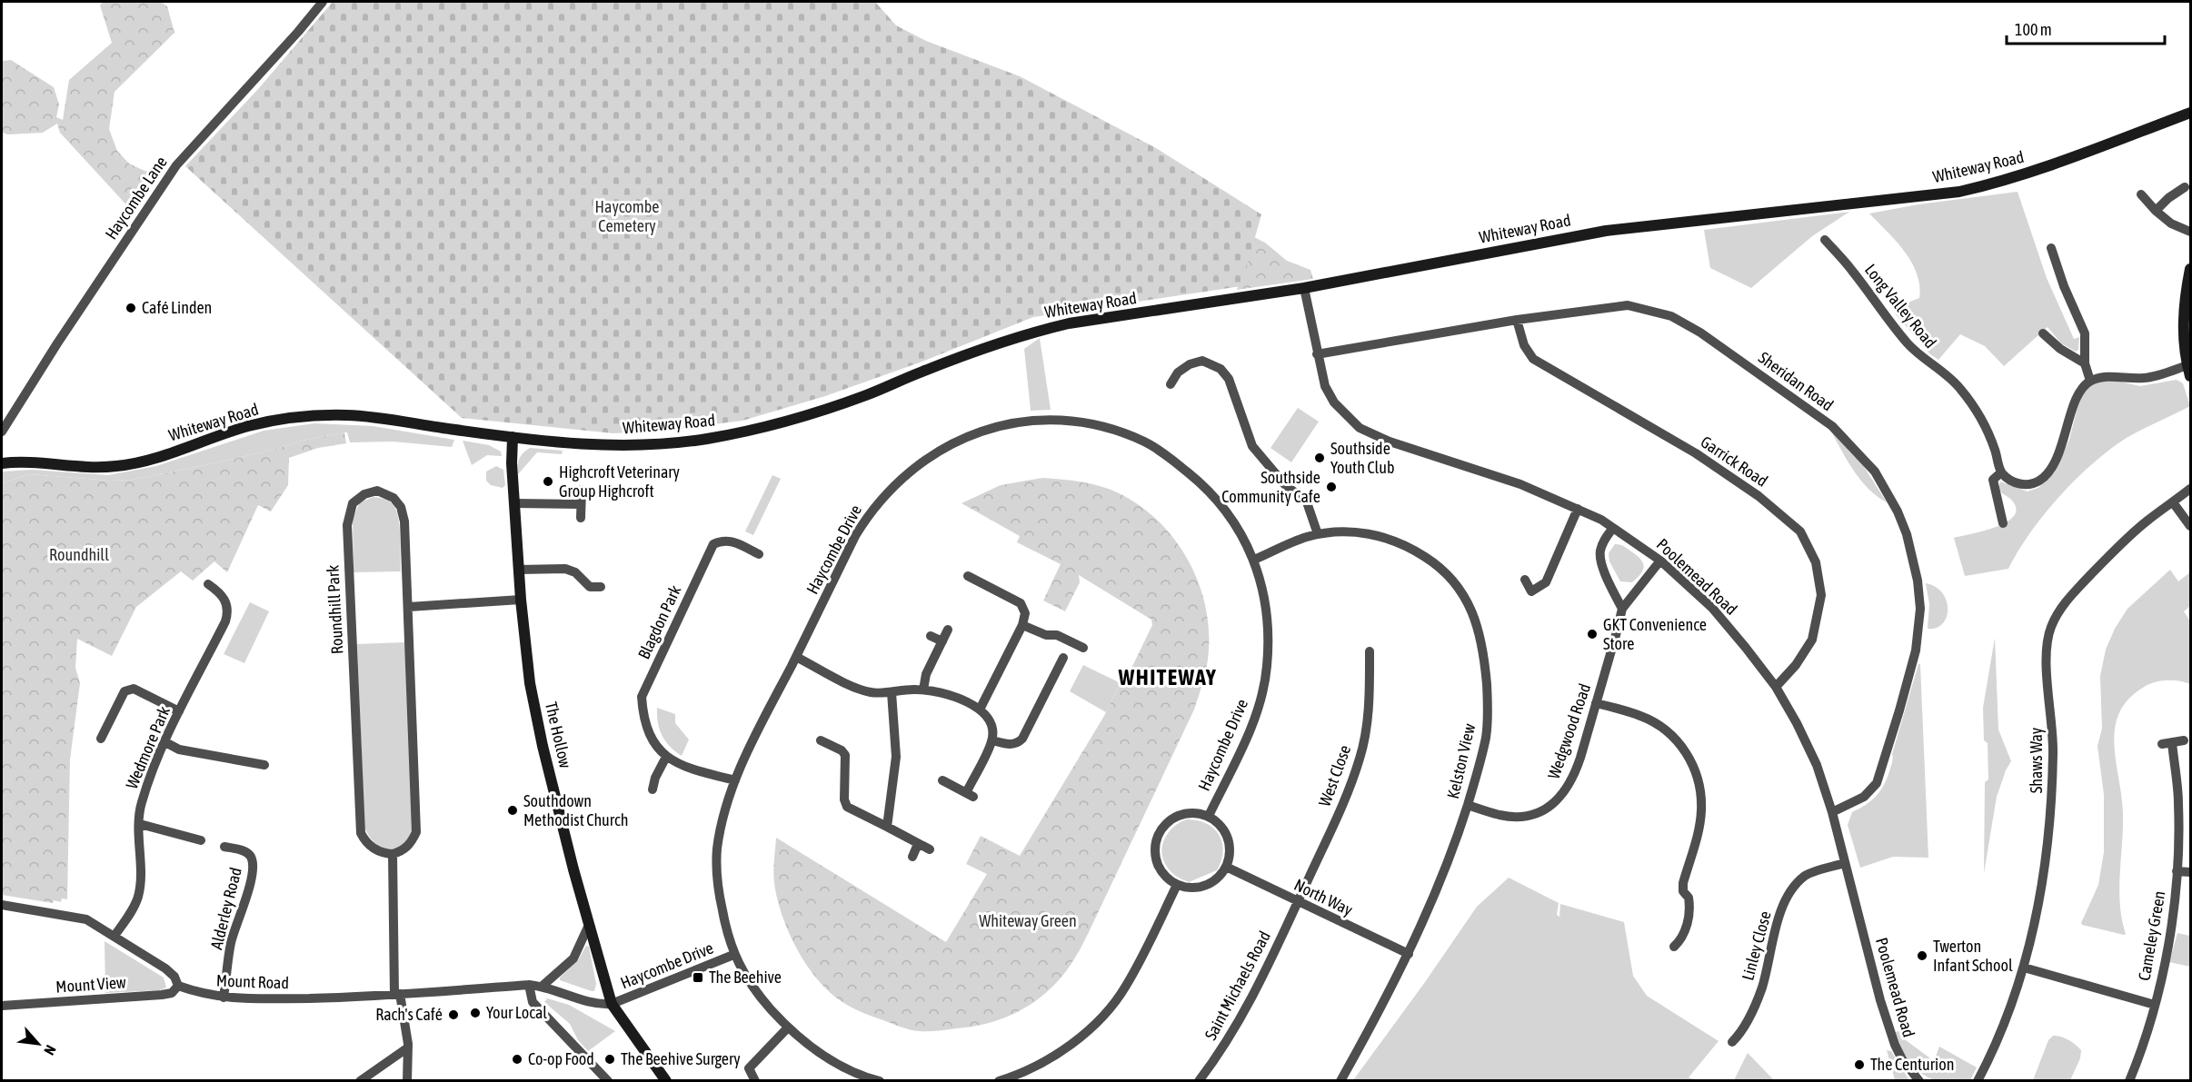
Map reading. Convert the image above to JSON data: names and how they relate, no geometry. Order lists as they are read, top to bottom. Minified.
{"streets":{"street":["Whiteway Road","Haycombe Lane","Long Valley Road","Sheridan Road","Garrick Road","Haycombe Drive","Poolemead Road","Roundhill Park","Blagdon Park","Wedgwood Road","The Hollow","Wedmore Park","Shaws Way","Kelston View","West Close","North Way","Alderley Road","Cameley Green","Linley Close","Mount Road","Mount View","Saint Michaels Road"]},"crossings":[["Whiteway Road","Poolemead Road"],["Whiteway Road","The Hollow"],["Sheridan Road","Garrick Road"],["Sheridan Road","Poolemead Road"],["Garrick Road","Poolemead Road"],["Haycombe Drive","Blagdon Park"],["Haycombe Drive","The Hollow"],["Haycombe Drive","Kelston View"],["Haycombe Drive","North Way"],["Haycombe Drive","Mount Road"],["Poolemead Road","Wedgwood Road"],["Poolemead Road","Linley Close"],["Wedgwood Road","Kelston View"],["The Hollow","Mount Road"],["Kelston View","North Way"],["West Close","North Way"],["West Close","Saint Michaels Road"],["North Way","Saint Michaels Road"],["Alderley Road","Mount Road"],["Mount Road","Mount View"]],"districts":["WHITEWAY"],"parks":["Haycombe Cemetery","Roundhill","Whiteway Green"],"places":{"other":["Café Linden","Southside Youth Club","Highcroft Veterinary Group Highcroft","Southside Community Cafe","GKT Convenience Store","Southdown Methodist Church","Twerton Infant School","Your Local","Rach's Café","Co-op Food","The Beehive Surgery","The Centurion"],"transit":["The Beehive"]},"scale_bar":"100 m","north":"bottom right"}
